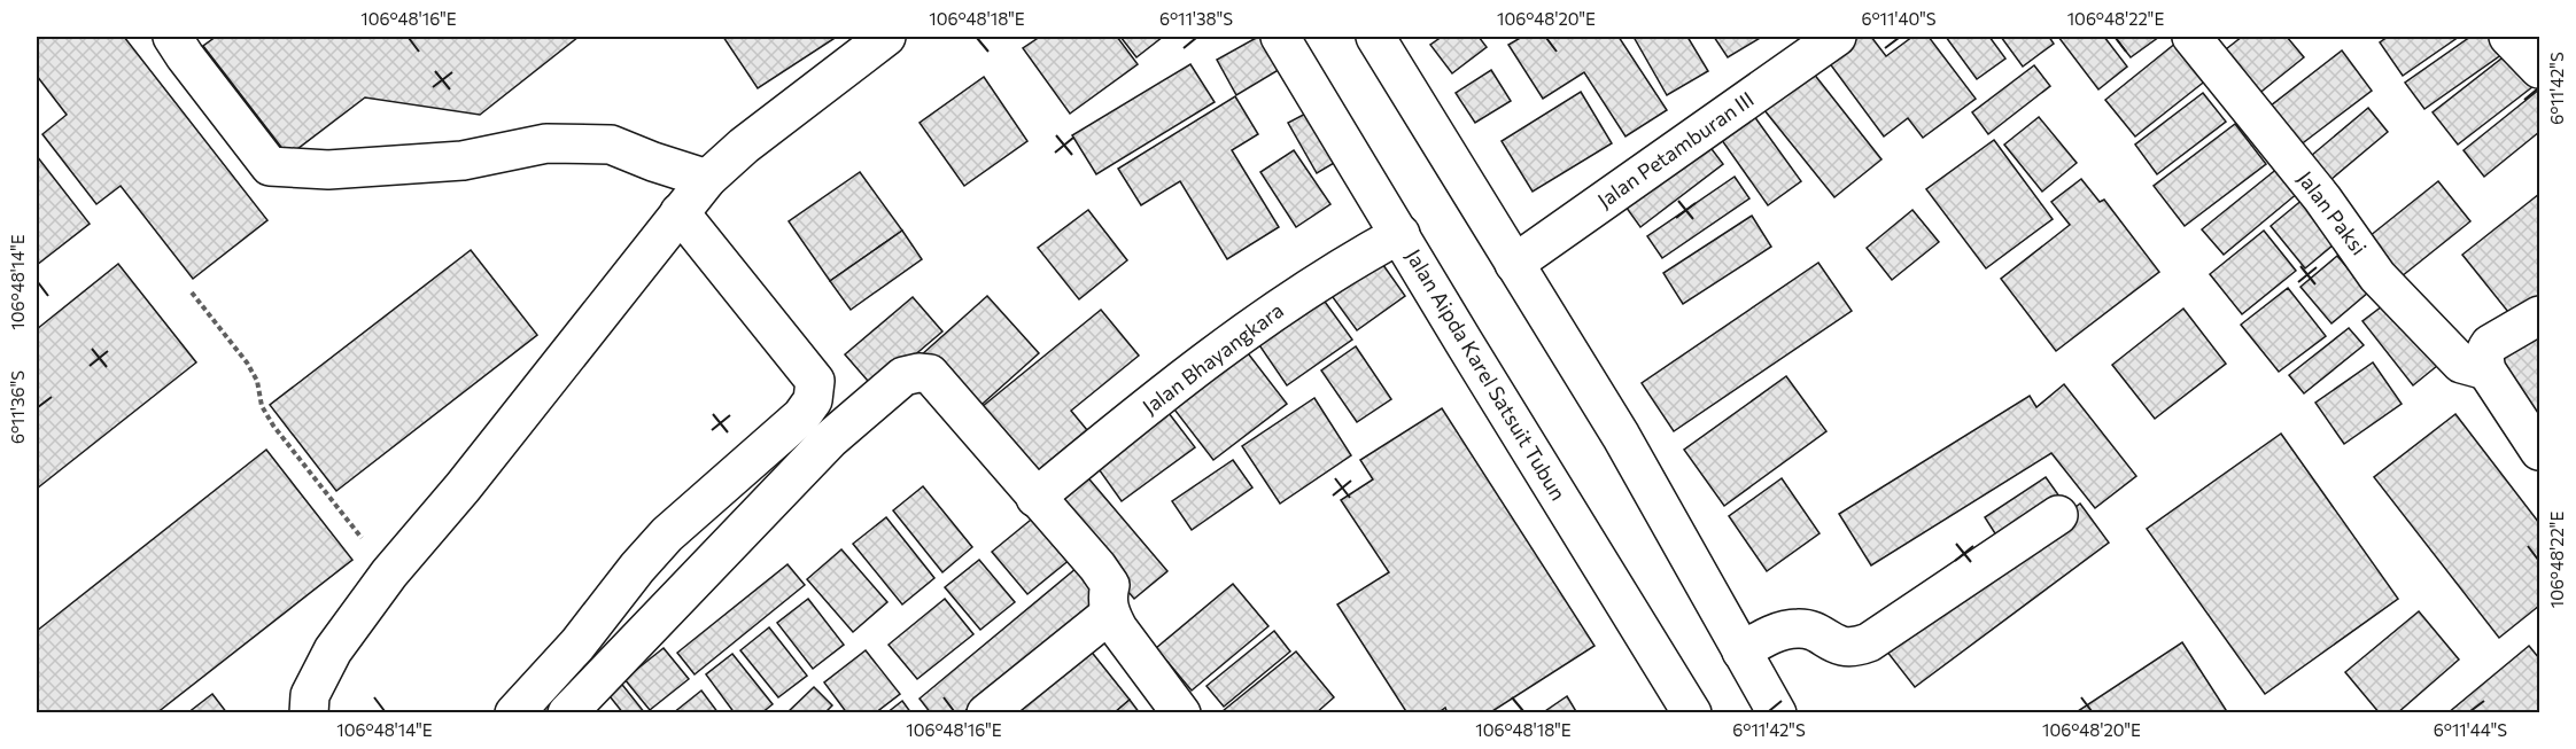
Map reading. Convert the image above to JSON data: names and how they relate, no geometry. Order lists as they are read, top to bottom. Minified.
{"streets":{"street":["Jalan Petamburan III","Jalan Paksi","Jalan Bhayangkara","Jalan Aipda Karel Satsuit Tubun"]},"crossings":[["Jalan Bhayangkara","Jalan Aipda Karel Satsuit Tubun"]],"coordinates":["106°48'16\"E","106°48'18\"E","6°11'38\"S","106°48'20\"E","6°11'40\"S","106°48'22\"E","6°11'42\"S","106°48'14\"E","6°11'36\"S","6°11'44\"S"]}
